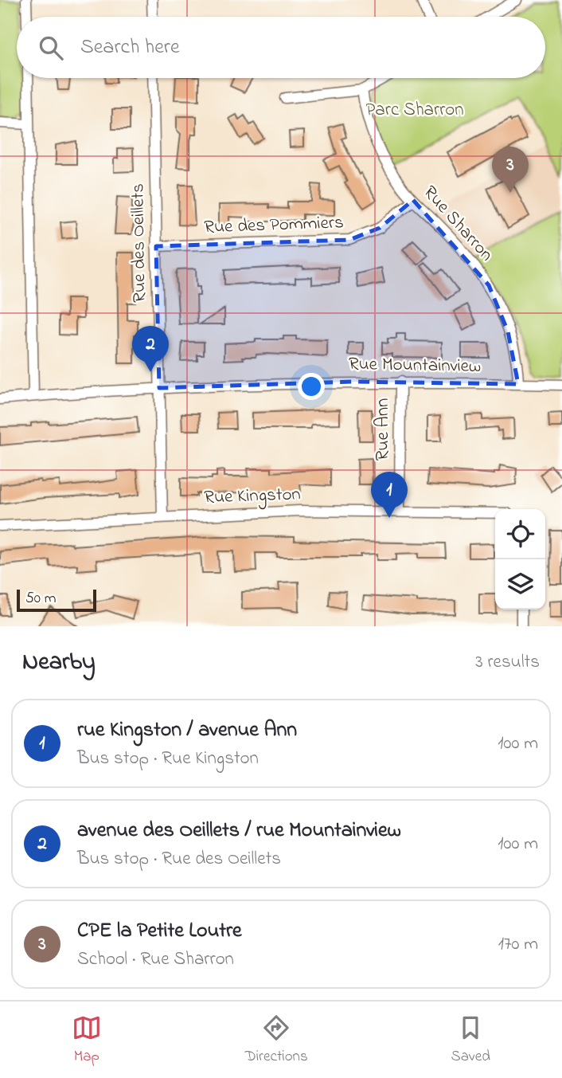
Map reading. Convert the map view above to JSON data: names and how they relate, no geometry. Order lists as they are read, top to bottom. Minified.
{"streets":{"street":["Rue Sharron","Rue des Pommiers","Rue des Oeillets","Rue Mountainview","Rue Ann","Rue Kingston"]},"crossings":[["Rue Sharron","Rue des Pommiers"],["Rue Sharron","Rue Mountainview"],["Rue des Pommiers","Rue des Oeillets"],["Rue des Oeillets","Rue Mountainview"],["Rue des Oeillets","Rue Kingston"],["Rue Mountainview","Rue Ann"],["Rue Ann","Rue Kingston"]],"parks":["Parc Sharron"],"scale_bar":"50 m","page":{"search":"Search here","pins":["3","2","1"],"scale":"50 m","heading":["Nearby","3 results"],"list":[{"mark":"1","name":"rue Kingston / avenue Ann","note":"Bus stop · Rue Kingston","value":"100 m"},{"mark":"2","name":"avenue des Oeillets / rue Mountainview","note":"Bus stop · Rue des Oeillets","value":"100 m"},{"mark":"3","name":"CPE la Petite Loutre","note":"School · Rue Sharron","value":"170 m"}],"nav":["Map","Directions","Saved"]}}
